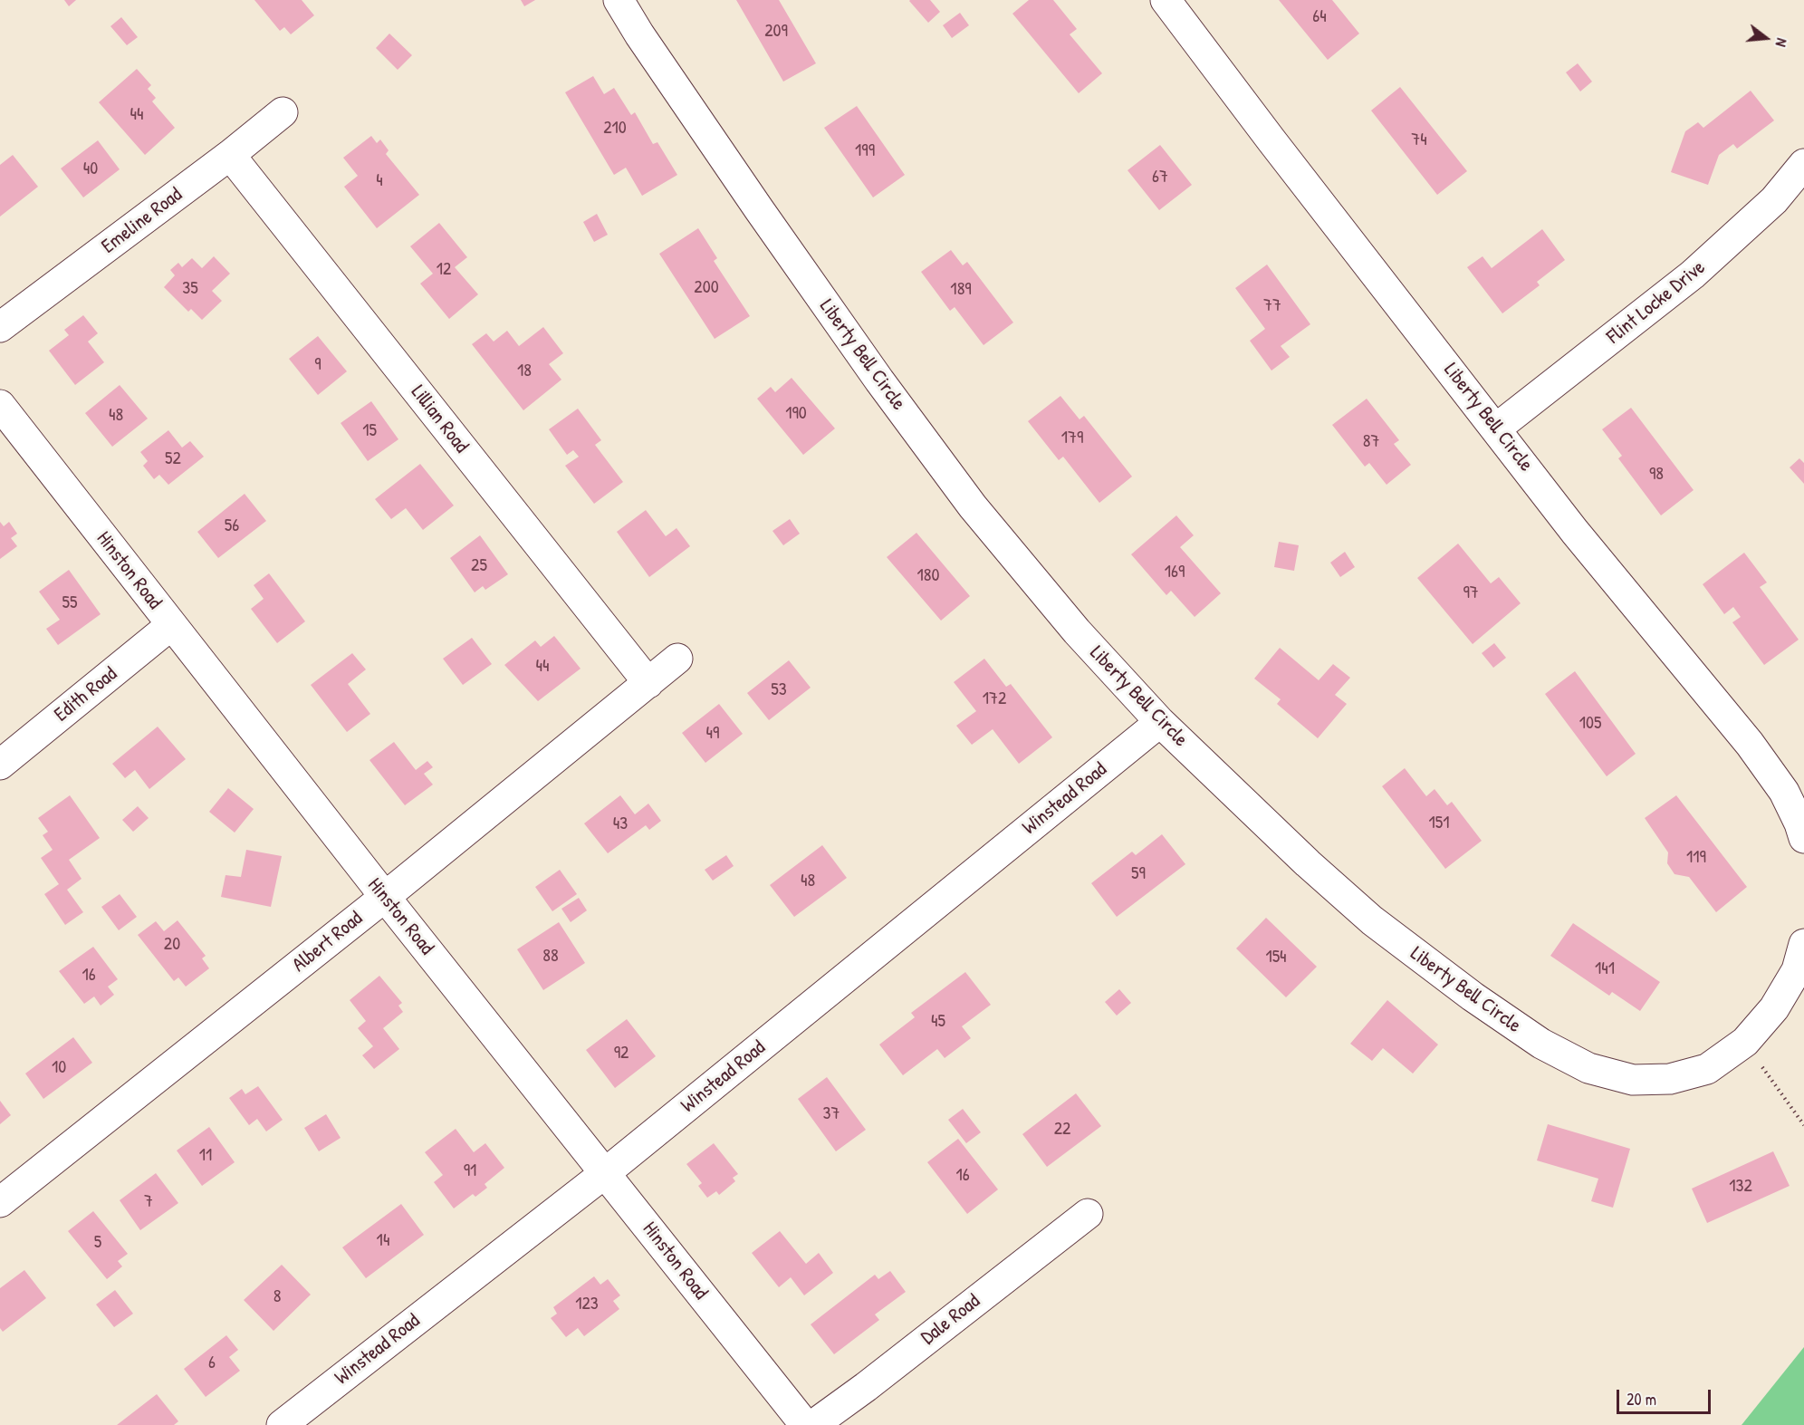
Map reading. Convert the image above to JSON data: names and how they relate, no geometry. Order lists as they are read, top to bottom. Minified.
{"streets":{"street":["Emeline Road","Flint Locke Drive","Liberty Bell Circle","Lillian Road","Hinston Road","Edith Road","Winstead Road","Albert Road","Dale Road"]},"crossings":[["Emeline Road","Lillian Road"],["Flint Locke Drive","Liberty Bell Circle"],["Liberty Bell Circle","Winstead Road"],["Lillian Road","Albert Road"],["Hinston Road","Edith Road"],["Hinston Road","Winstead Road"],["Hinston Road","Albert Road"]],"house_numbers":["64","209","44","210","74","199","40","67","4","12","200","35","189","77","9","18","190","48","15","179","87","52","98","56","25","169","180","97","55","44","53","172","105","49","151","43","119","59","48","20","88","154","141","16","45","92","10","37","22","11","91","16","132","7","14","5","8","123","6"],"scale_bar":"20 m","north":"right"}
